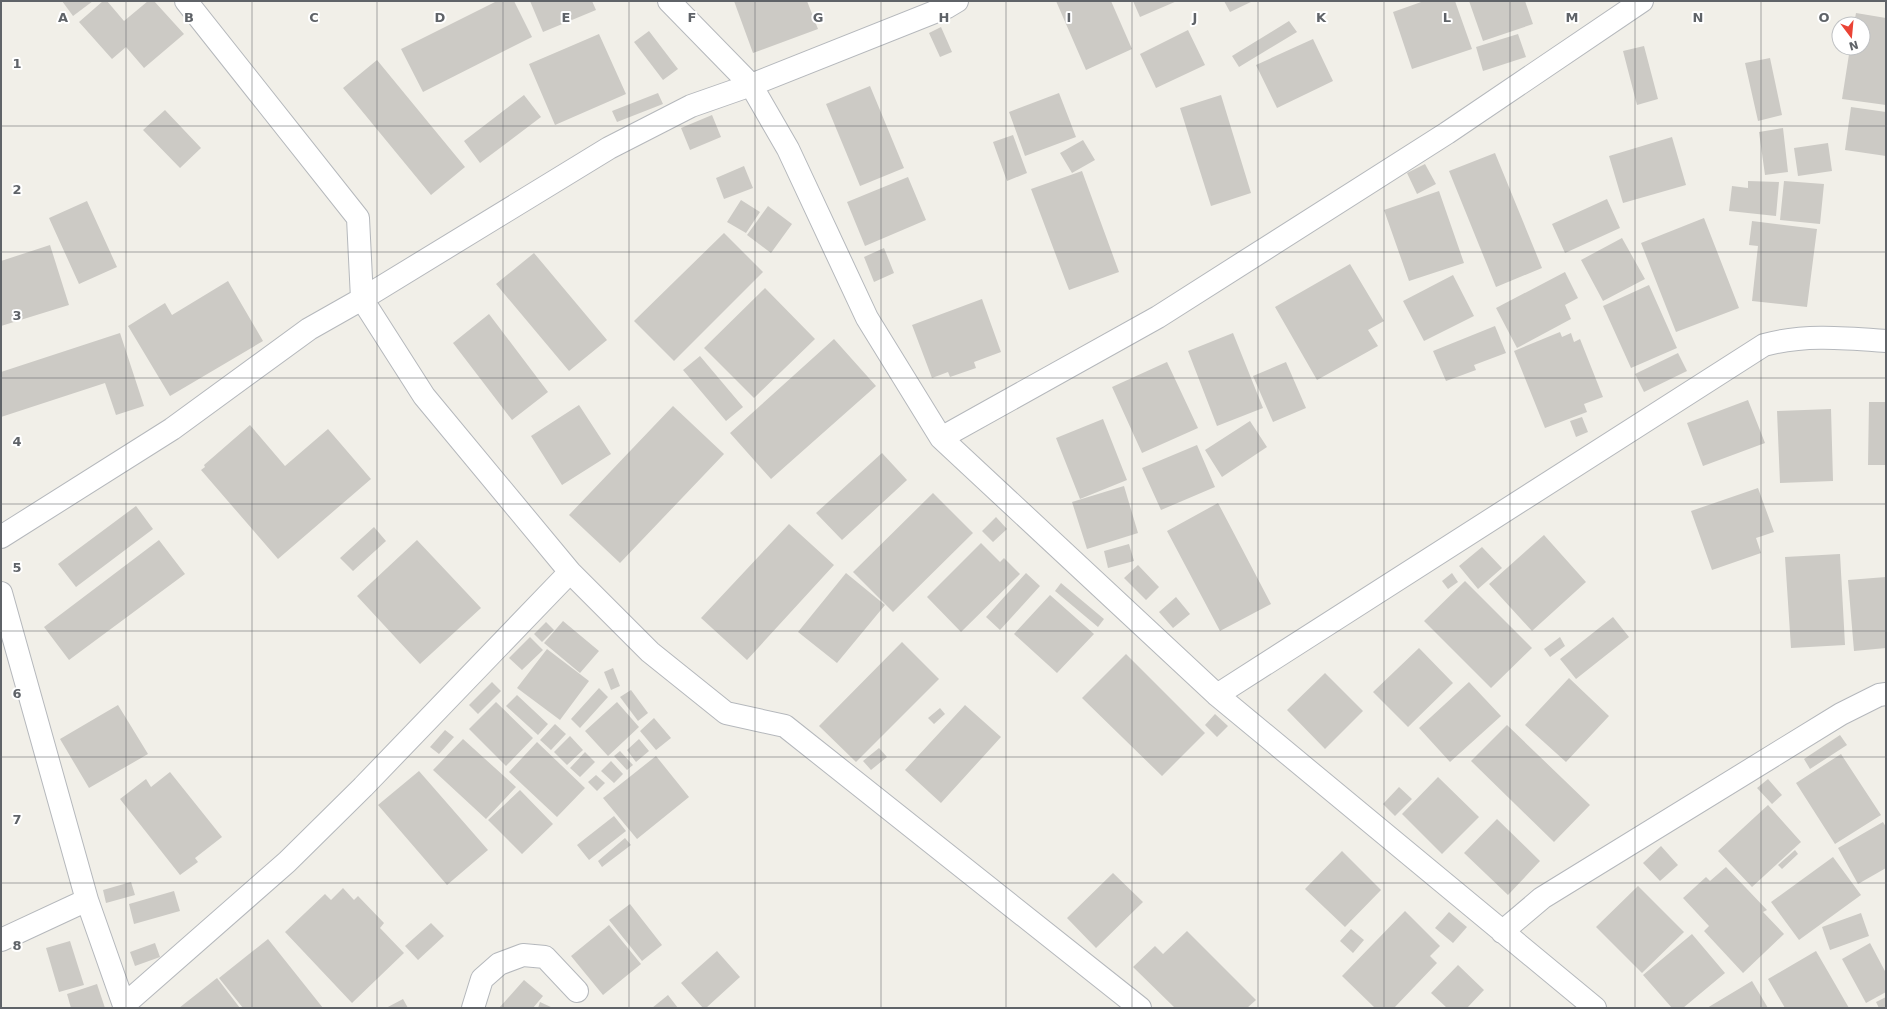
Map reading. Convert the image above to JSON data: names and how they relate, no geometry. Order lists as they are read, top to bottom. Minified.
{"north":"bottom","grid":{"columns":["A","B","C","D","E","F","G","H","I","J","K","L","M","N","O"],"rows":["1","2","3","4","5","6","7","8"]}}
